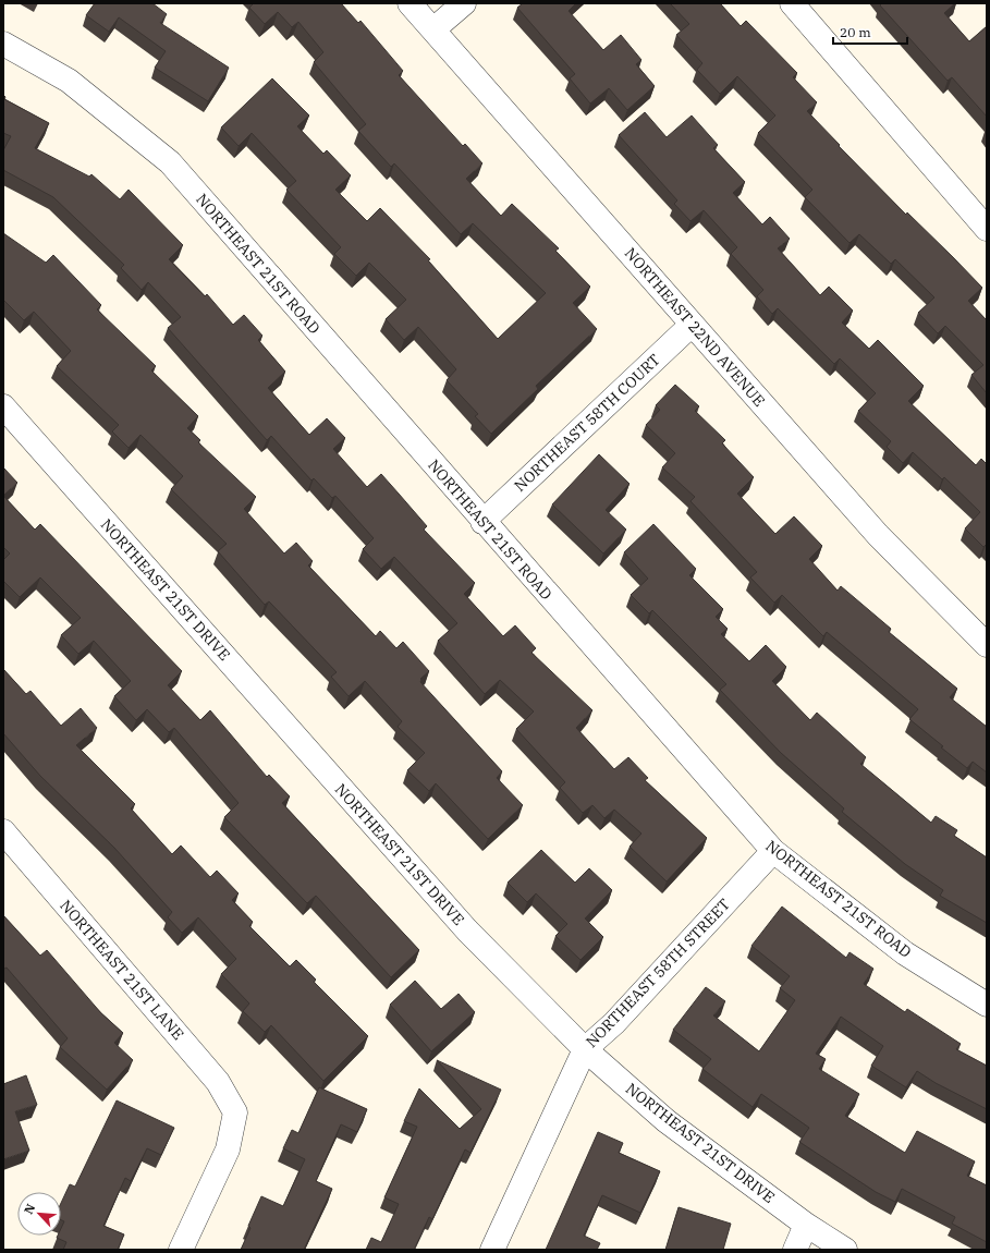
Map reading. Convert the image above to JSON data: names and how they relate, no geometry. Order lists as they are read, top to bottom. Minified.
{"streets":{"street":["NORTHEAST 21ST ROAD","NORTHEAST 22ND AVENUE","NORTHEAST 58TH COURT","NORTHEAST 21ST DRIVE","NORTHEAST 21ST LANE","NORTHEAST 58TH STREET"]},"crossings":[["NORTHEAST 21ST ROAD","NORTHEAST 58TH COURT"],["NORTHEAST 21ST ROAD","NORTHEAST 58TH STREET"],["NORTHEAST 22ND AVENUE","NORTHEAST 58TH COURT"],["NORTHEAST 21ST DRIVE","NORTHEAST 58TH STREET"]],"scale_bar":"20 m","north":"top left"}
